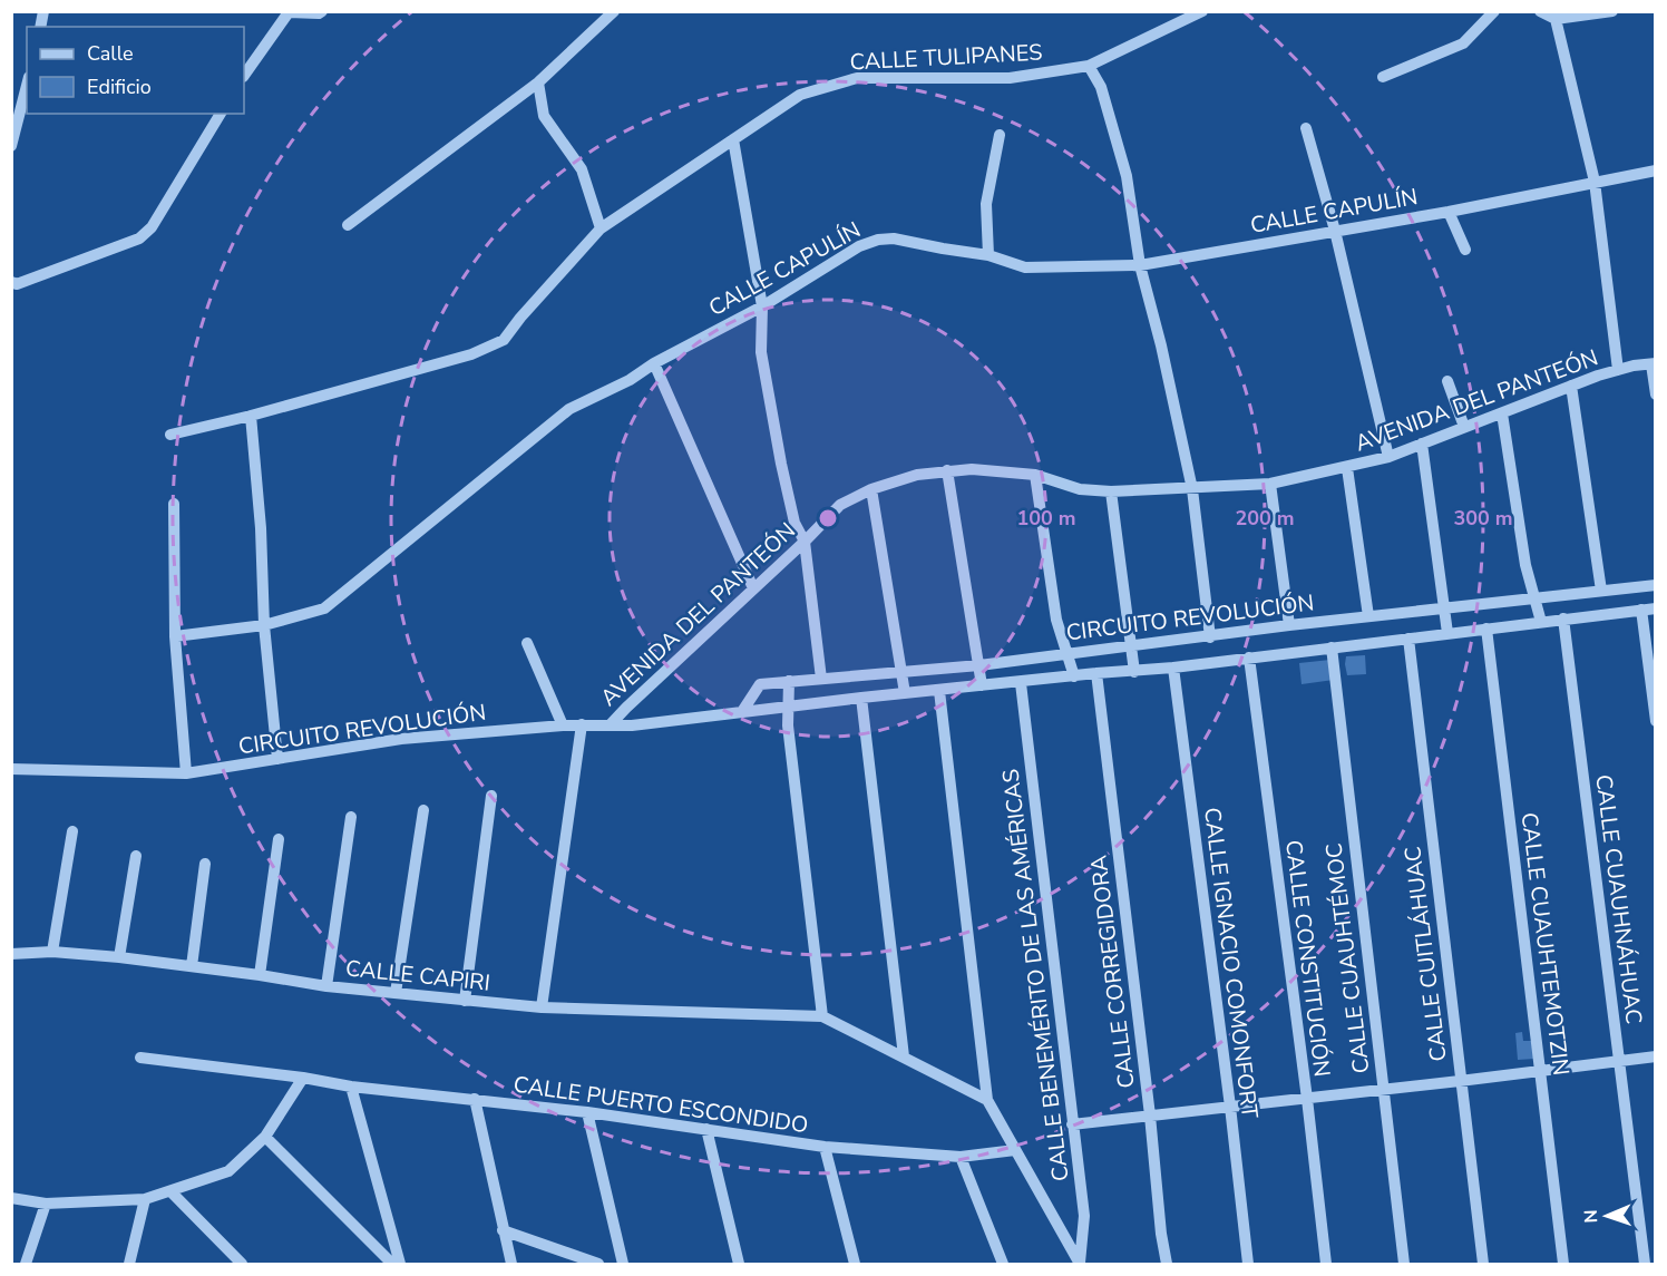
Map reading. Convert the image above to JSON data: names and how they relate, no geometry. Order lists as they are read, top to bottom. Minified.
{"streets":{"street":["CALLE TULIPANES","CALLE CAPULÍN","AVENIDA DEL PANTEÓN","CIRCUITO REVOLUCIÓN","CALLE CUAUHNÁHUAC","CALLE CUAUHTEMOTZIN","CALLE CUITLÁHUAC","CALLE CONSTITUCIÓN","CALLE CUAUHTÉMOC","CALLE IGNACIO COMONFORT","CALLE CORREGIDORA","CALLE CAPIRI","CALLE BENEMÉRITO DE LAS AMÉRICAS","CALLE PUERTO ESCONDIDO"]},"crossings":[["AVENIDA DEL PANTEÓN","CIRCUITO REVOLUCIÓN"],["CIRCUITO REVOLUCIÓN","CALLE CUAUHNÁHUAC"],["CIRCUITO REVOLUCIÓN","CALLE CUAUHTEMOTZIN"],["CIRCUITO REVOLUCIÓN","CALLE CUITLÁHUAC"],["CIRCUITO REVOLUCIÓN","CALLE CONSTITUCIÓN"],["CIRCUITO REVOLUCIÓN","CALLE CUAUHTÉMOC"],["CIRCUITO REVOLUCIÓN","CALLE IGNACIO COMONFORT"],["CIRCUITO REVOLUCIÓN","CALLE CORREGIDORA"],["CIRCUITO REVOLUCIÓN","CALLE BENEMÉRITO DE LAS AMÉRICAS"]],"legend":["Calle","Edificio"],"north":"left","rings":["100 m","200 m","300 m"]}
